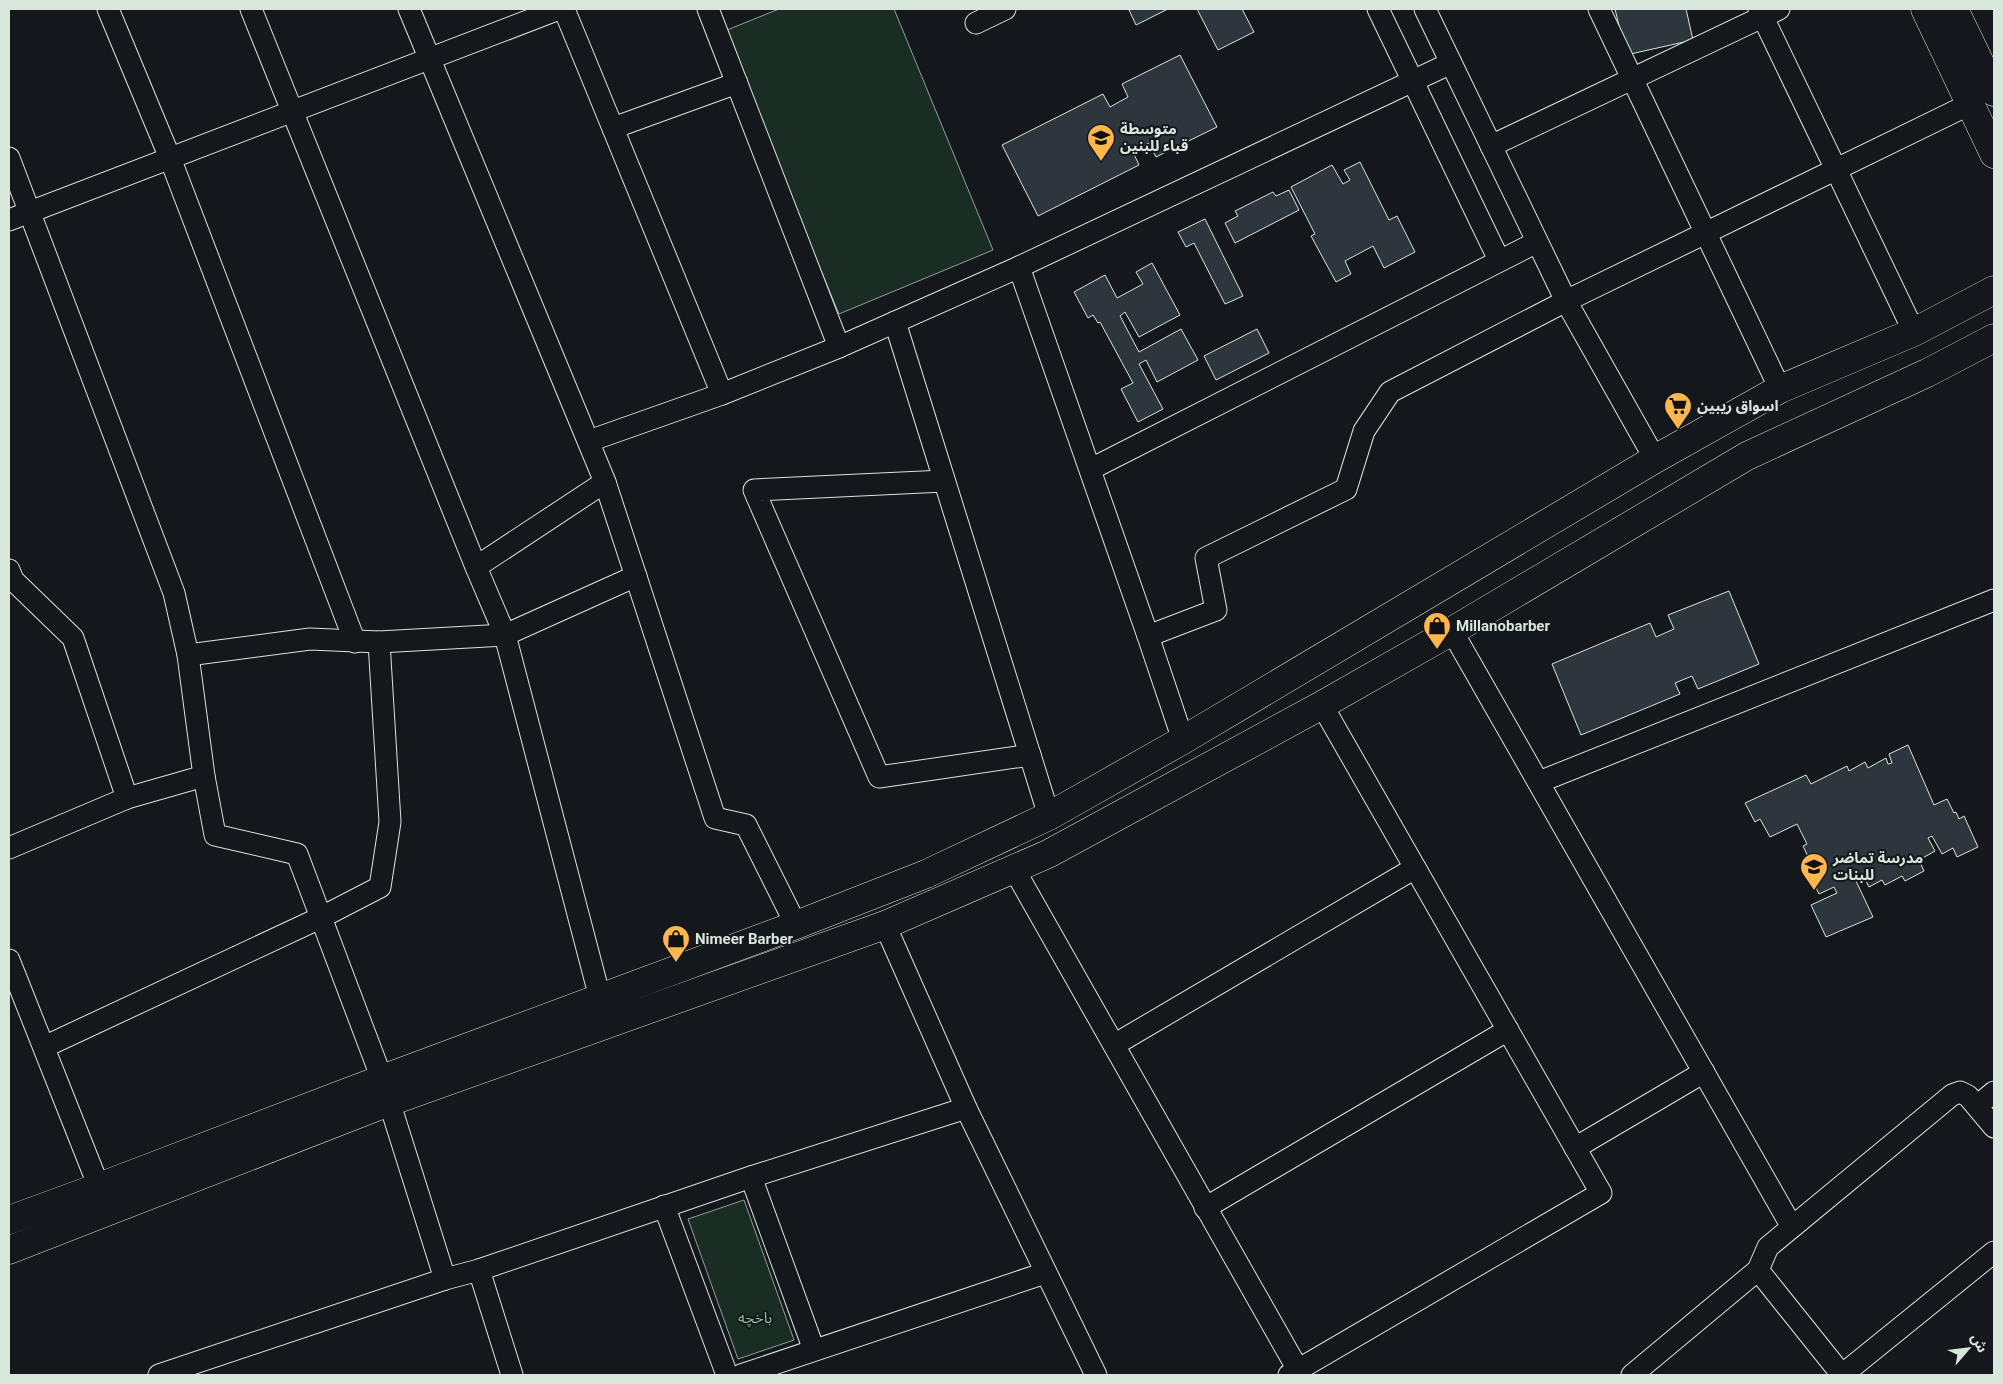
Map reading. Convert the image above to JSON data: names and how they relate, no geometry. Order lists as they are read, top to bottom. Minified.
{"parks":["باخچە"],"places":{"school or university":["متوسطة قباء للبنين","مدرسة تماضر للبنات"],"supermarket":["اسواق ريبين"],"shop":["Millanobarber","Nimeer Barber"]},"north":"top right"}
